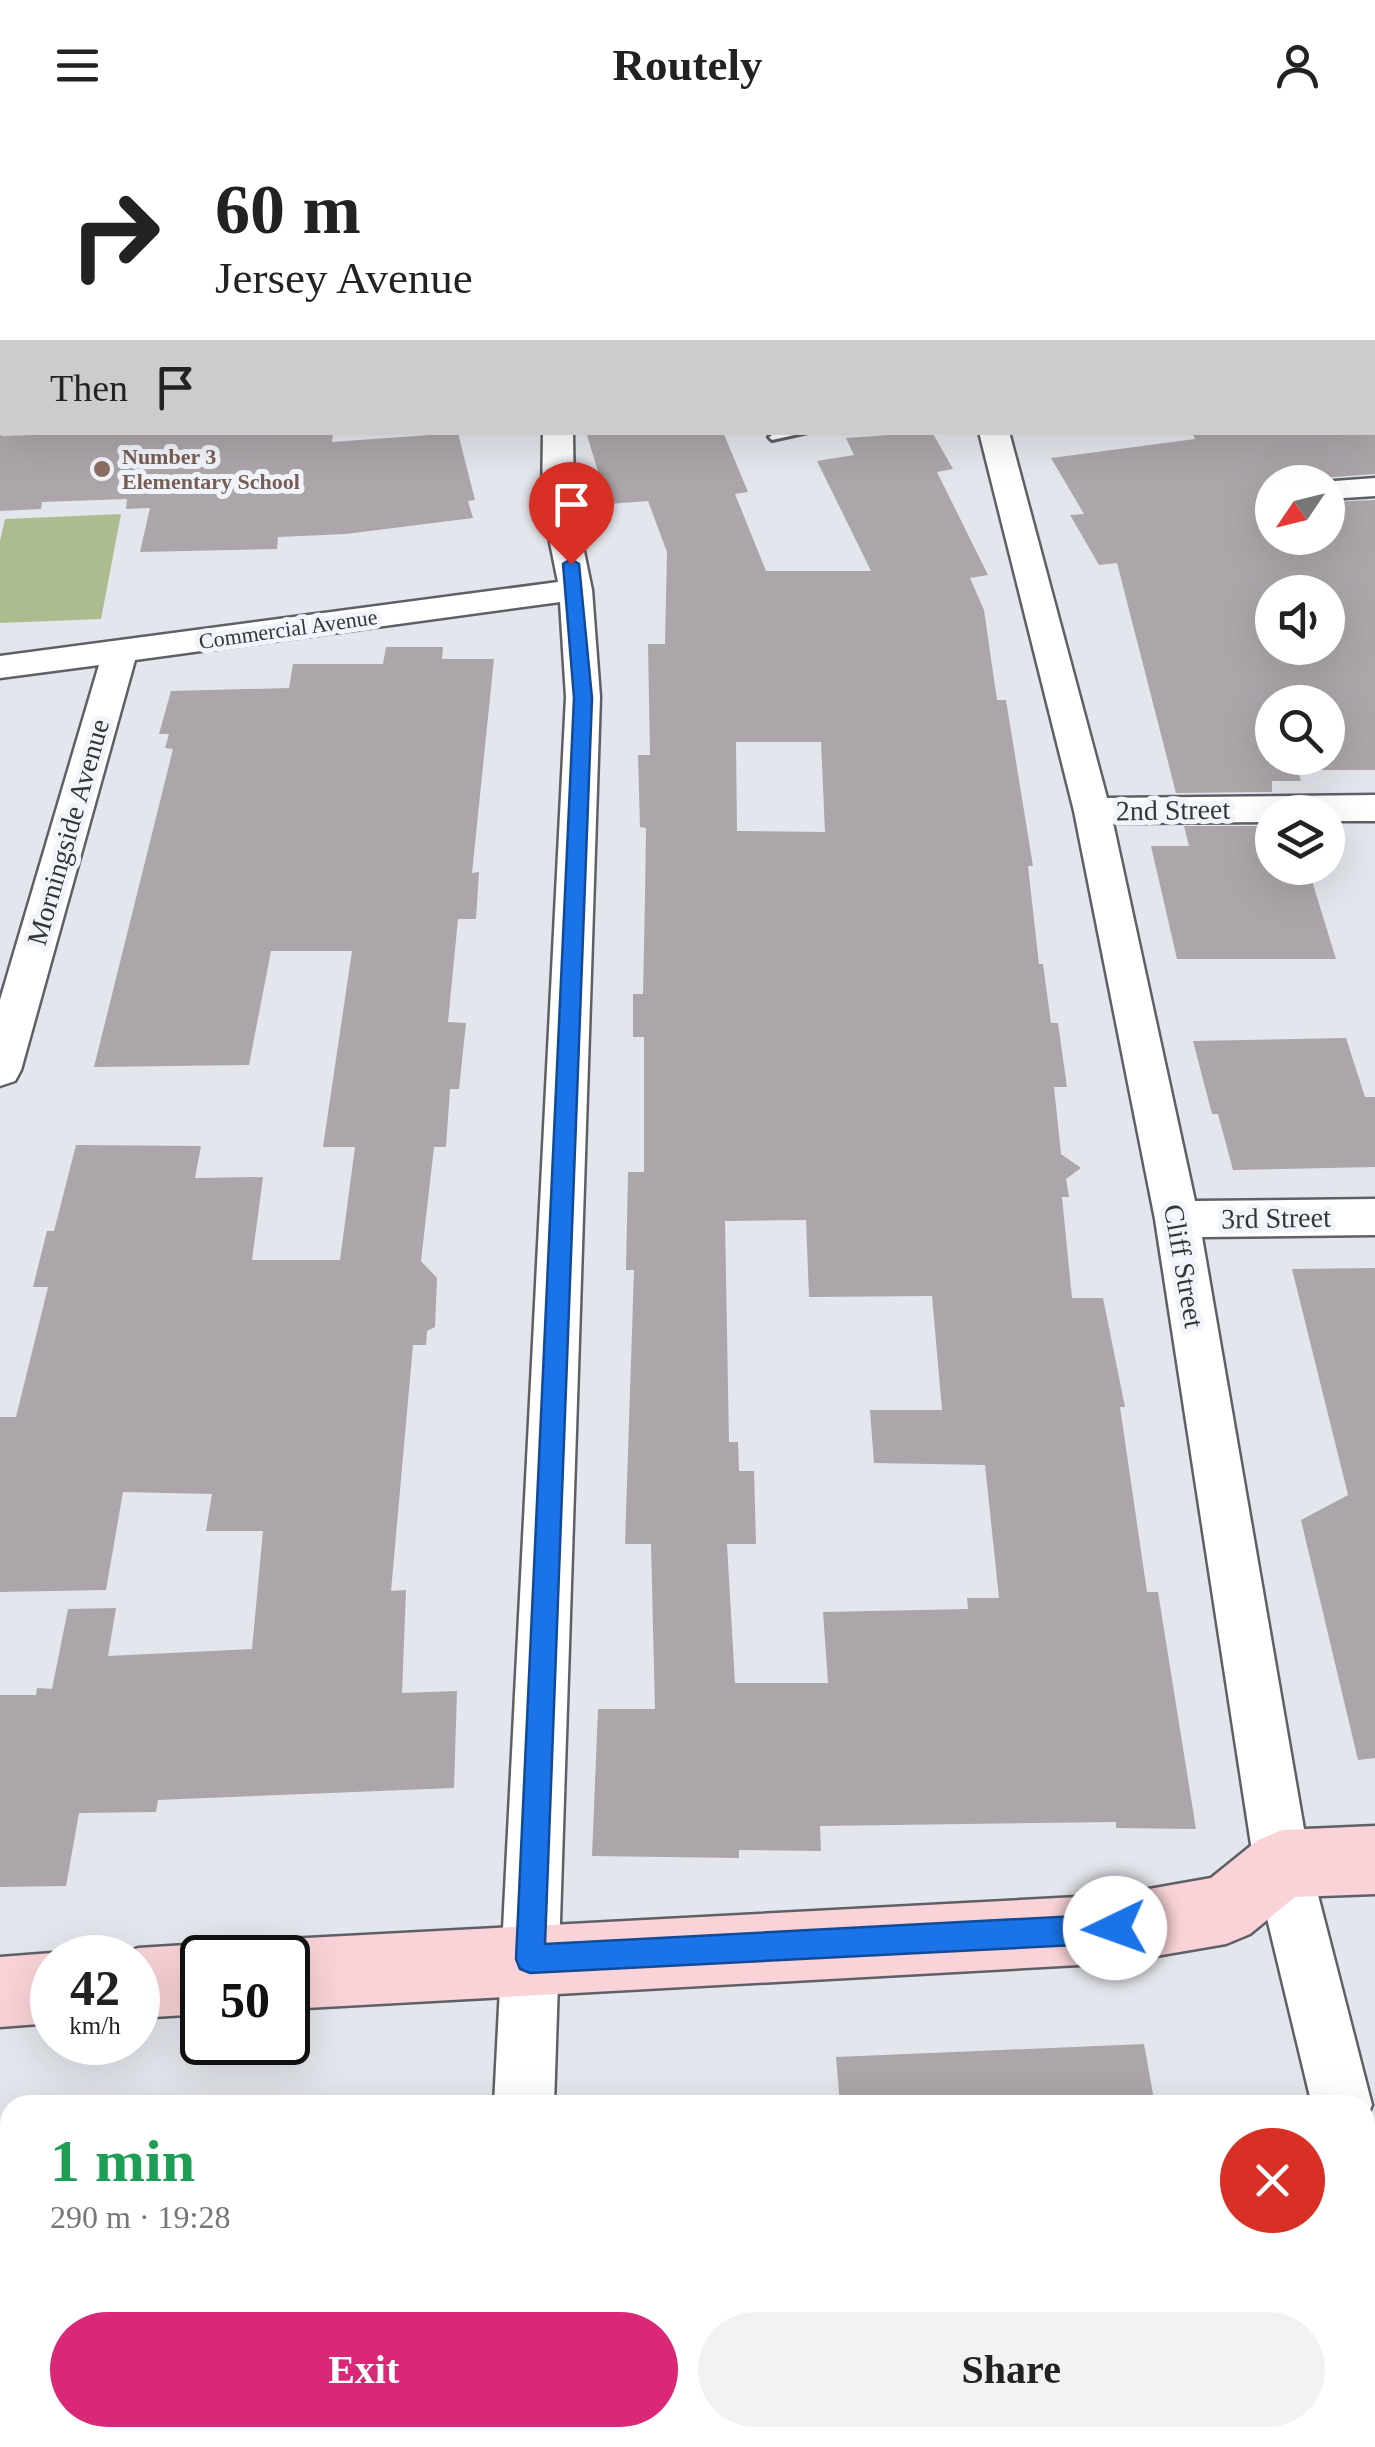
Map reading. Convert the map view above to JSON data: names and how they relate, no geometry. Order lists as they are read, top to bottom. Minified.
{"streets":{"street":["Commercial Avenue","2nd Street","Morningside Avenue","3rd Street","Cliff Street"]},"crossings":[["Commercial Avenue","Morningside Avenue"],["2nd Street","Cliff Street"],["3rd Street","Cliff Street"]],"places":["Number 3 Elementary School"],"north":"bottom left","page":{"header":"Routely","turn":["60 m","Jersey Avenue"],"then":"Then","speed":"42 km/h","limit":"50","heading":["1 min","290 m · 19:28"],"buttons":["Exit","Share"]}}
